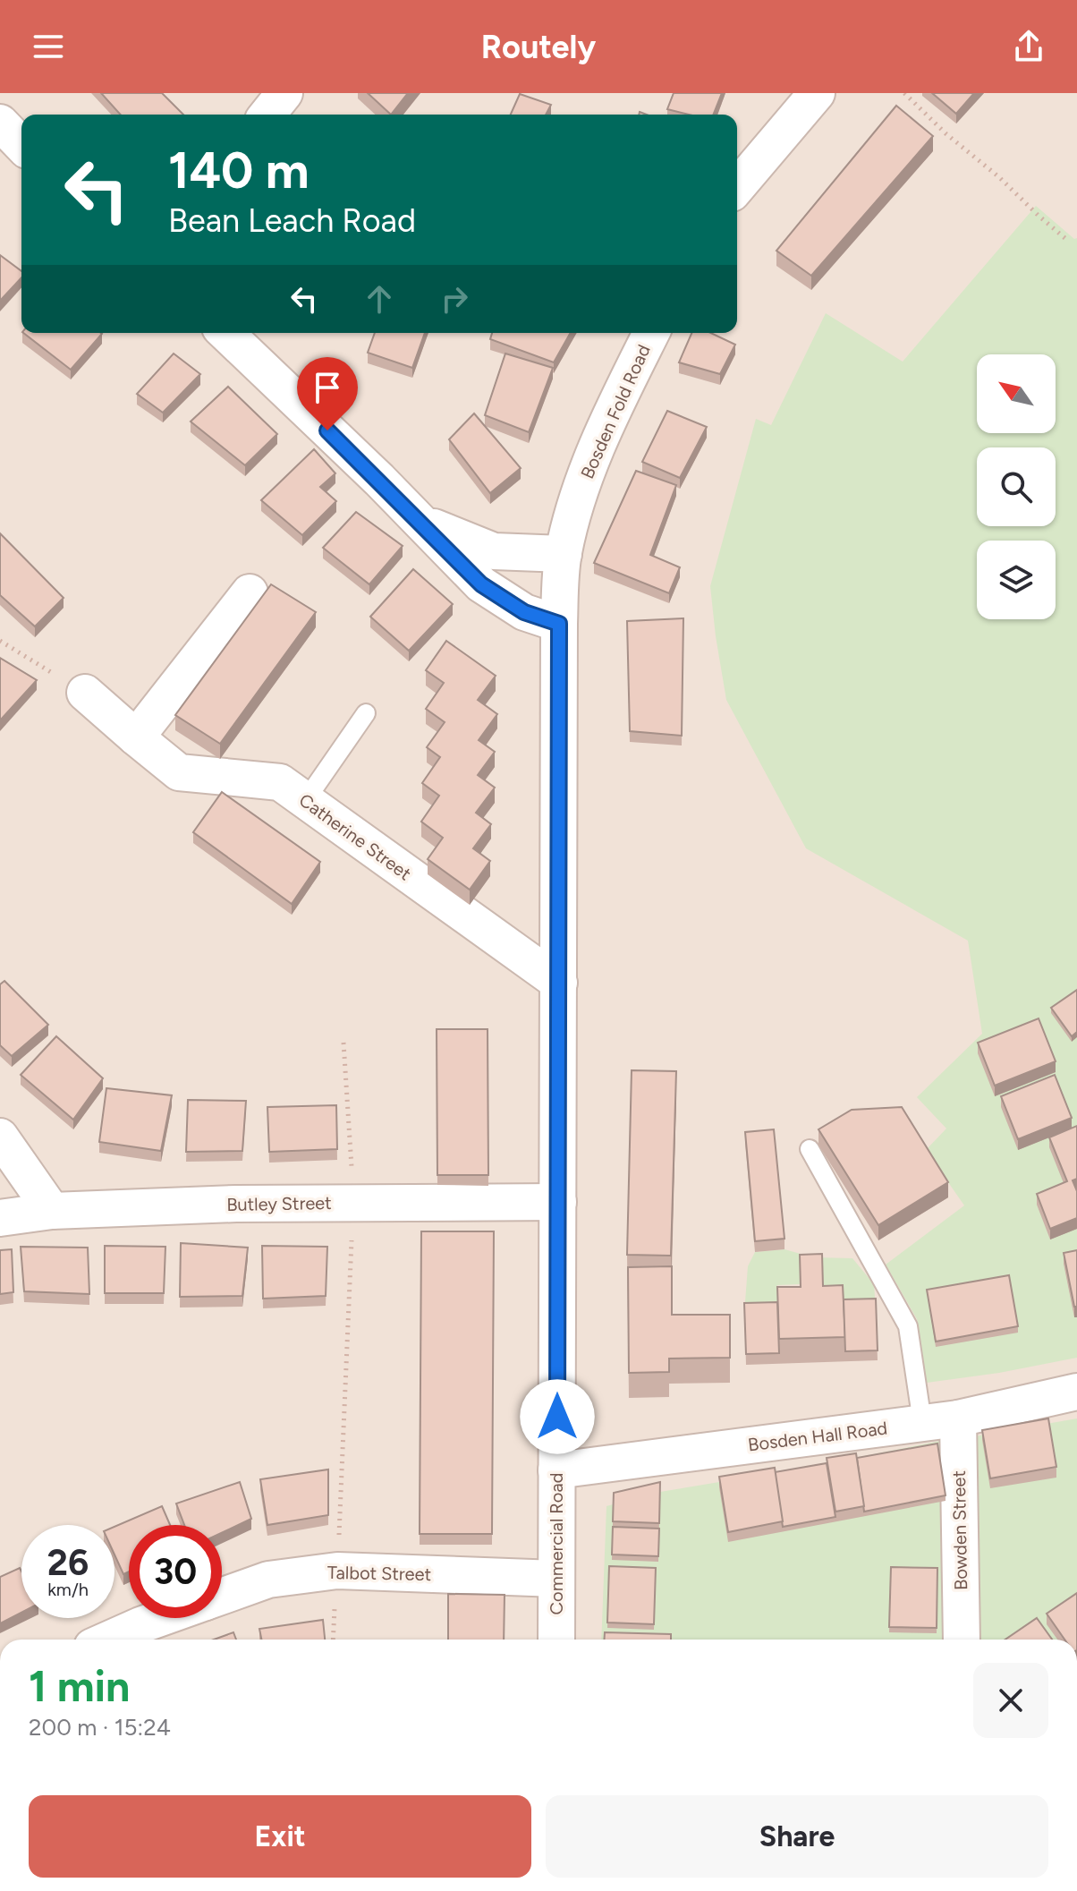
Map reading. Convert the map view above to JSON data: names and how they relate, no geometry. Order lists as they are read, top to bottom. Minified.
{"streets":{"street":["Bosden Fold Road","Catherine Street","Butley Street","Bosden Hall Road","Bowden Street","Commercial Road","Talbot Street"]},"crossings":[["Bosden Fold Road","Commercial Road"],["Catherine Street","Commercial Road"],["Butley Street","Commercial Road"],["Bosden Hall Road","Bowden Street"],["Bosden Hall Road","Commercial Road"],["Commercial Road","Talbot Street"]],"north":"top left","page":{"header":"Routely","turn":["140 m","Bean Leach Road"],"speed":"26 km/h","limit":"30","heading":["1 min","200 m · 15:24"],"buttons":["Exit","Share"]}}
